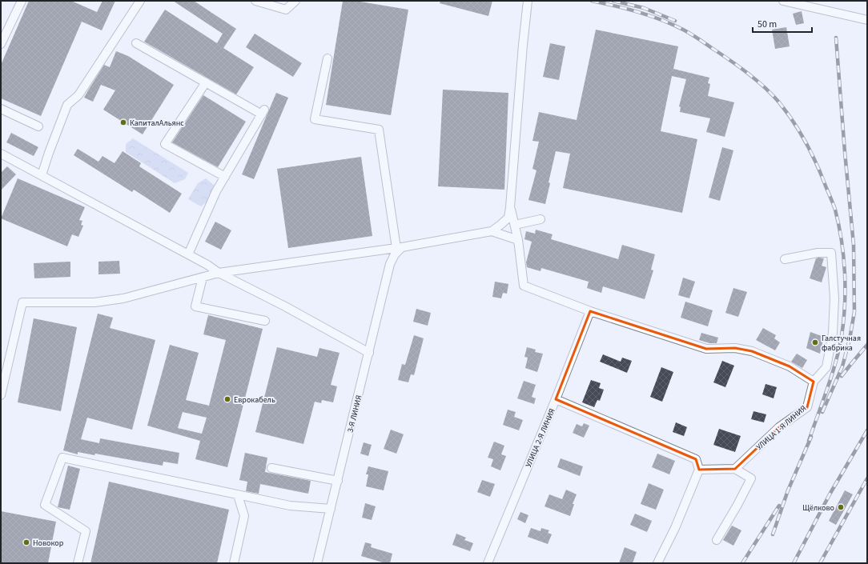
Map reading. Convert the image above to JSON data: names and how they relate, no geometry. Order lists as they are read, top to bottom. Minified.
{"streets":{"street":["3-Я ЛИНИЯ","УЛИЦА 1-Я ЛИНИЯ","УЛИЦА 2-Я ЛИНИЯ"]},"places":["КапиталАльянс","Галстучная фабрика","Еврокабель","Щёлково","Новокор"],"scale_bar":"50 m"}
